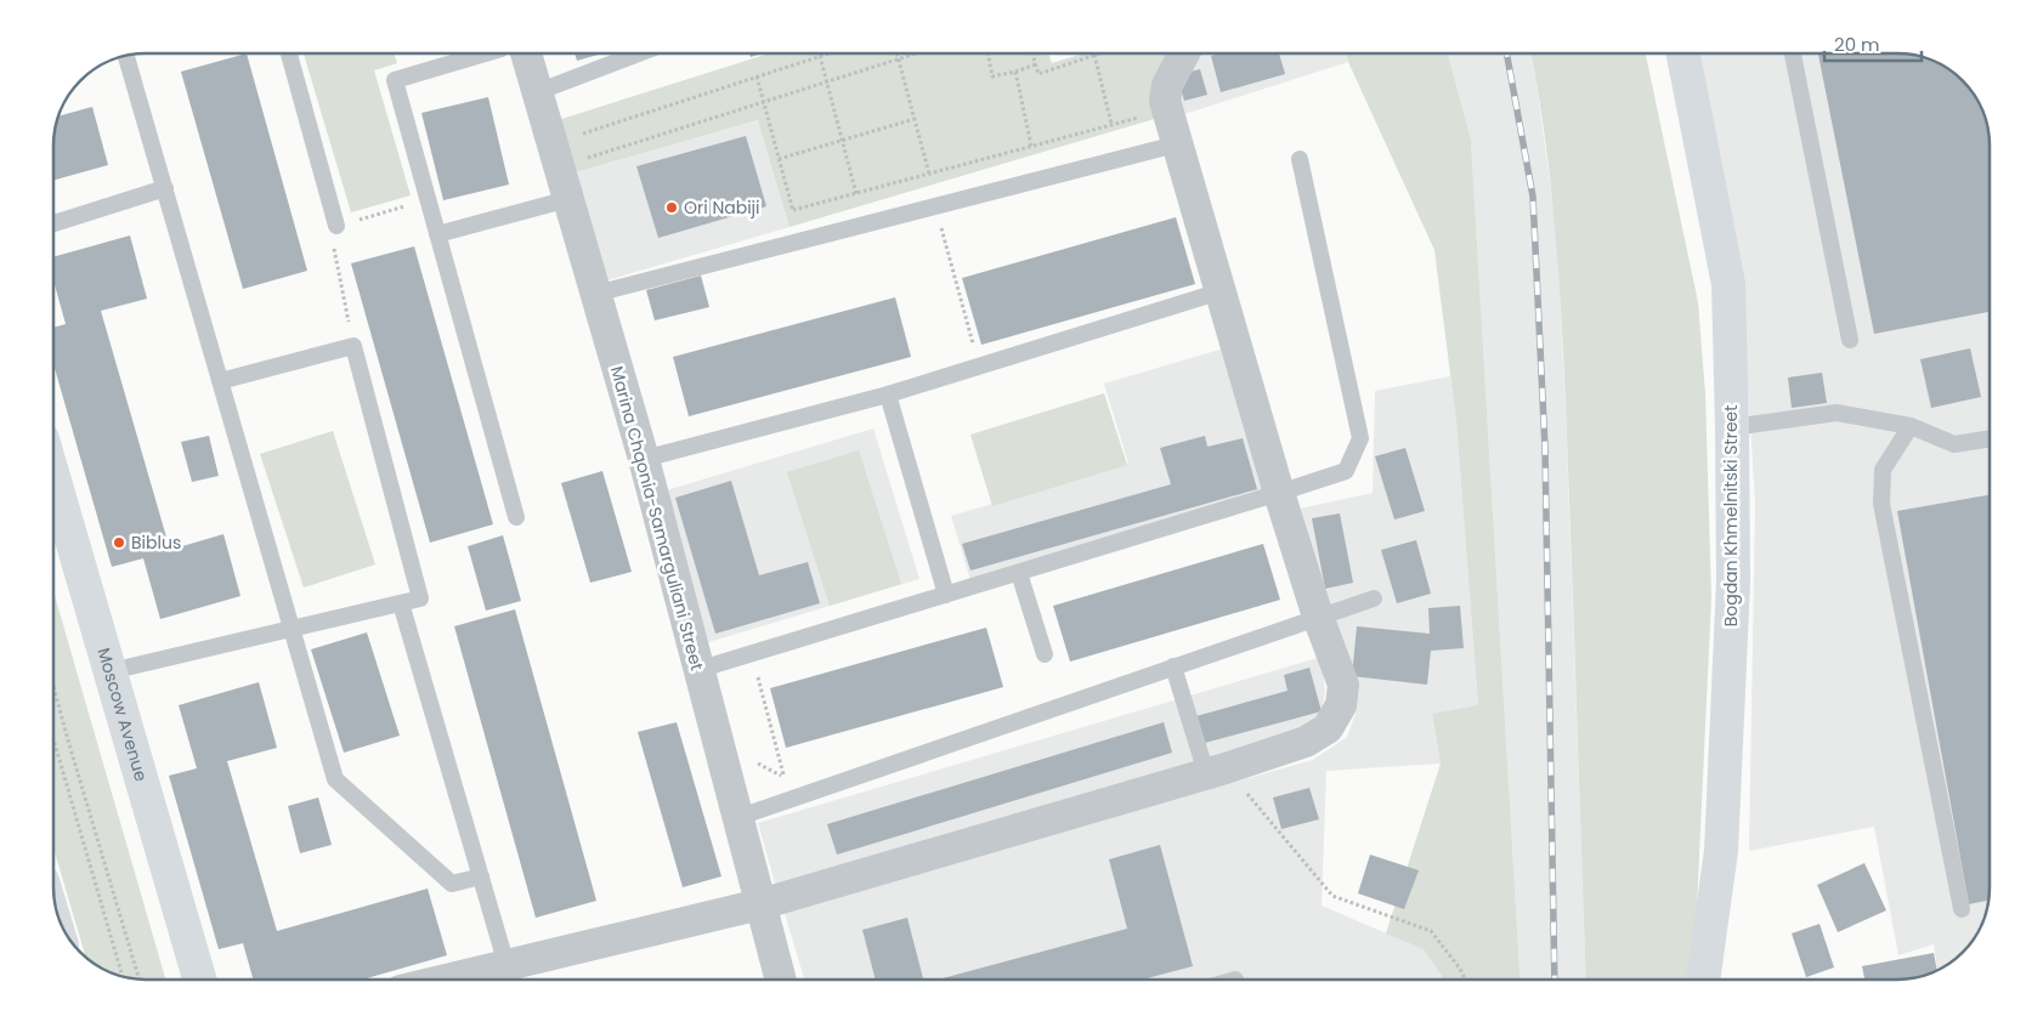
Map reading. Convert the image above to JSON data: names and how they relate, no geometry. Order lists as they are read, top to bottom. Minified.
{"streets":{"main road":["Bogdan Khmelnitski Street","Moscow Avenue"],"street":["Marina Chqonia-Samarguliani Street"]},"places":["Ori Nabiji","Biblus"],"scale_bar":"20 m"}
